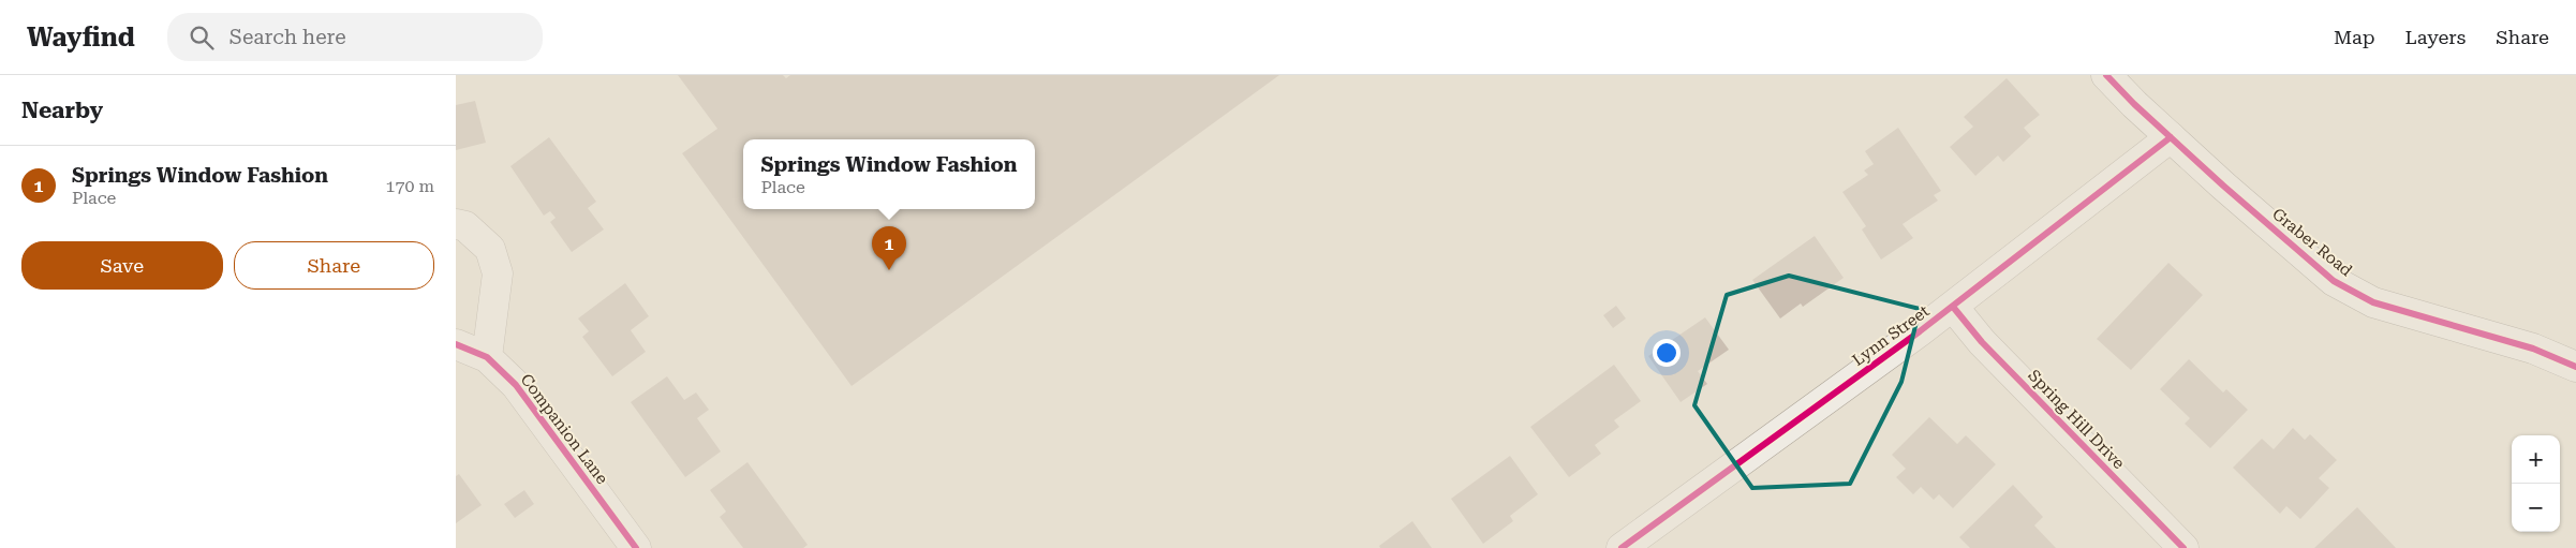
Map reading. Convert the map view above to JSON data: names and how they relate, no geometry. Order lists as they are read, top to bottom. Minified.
{"streets":{"street":["Graber Road","Lynn Street","Spring Hill Drive","Companion Lane"]},"crossings":[["Graber Road","Lynn Street"],["Lynn Street","Spring Hill Drive"]],"page":{"header":"Wayfind","search":"Search here","nav":["Map","Layers","Share"],"heading":"Nearby","popup":["Springs Window Fashion","Place"],"list":[{"mark":"1","name":"Springs Window Fashion","note":"Place","value":"170 m"}],"buttons":["Save","Share"],"pins":"1","map_buttons":["+","−"]}}
